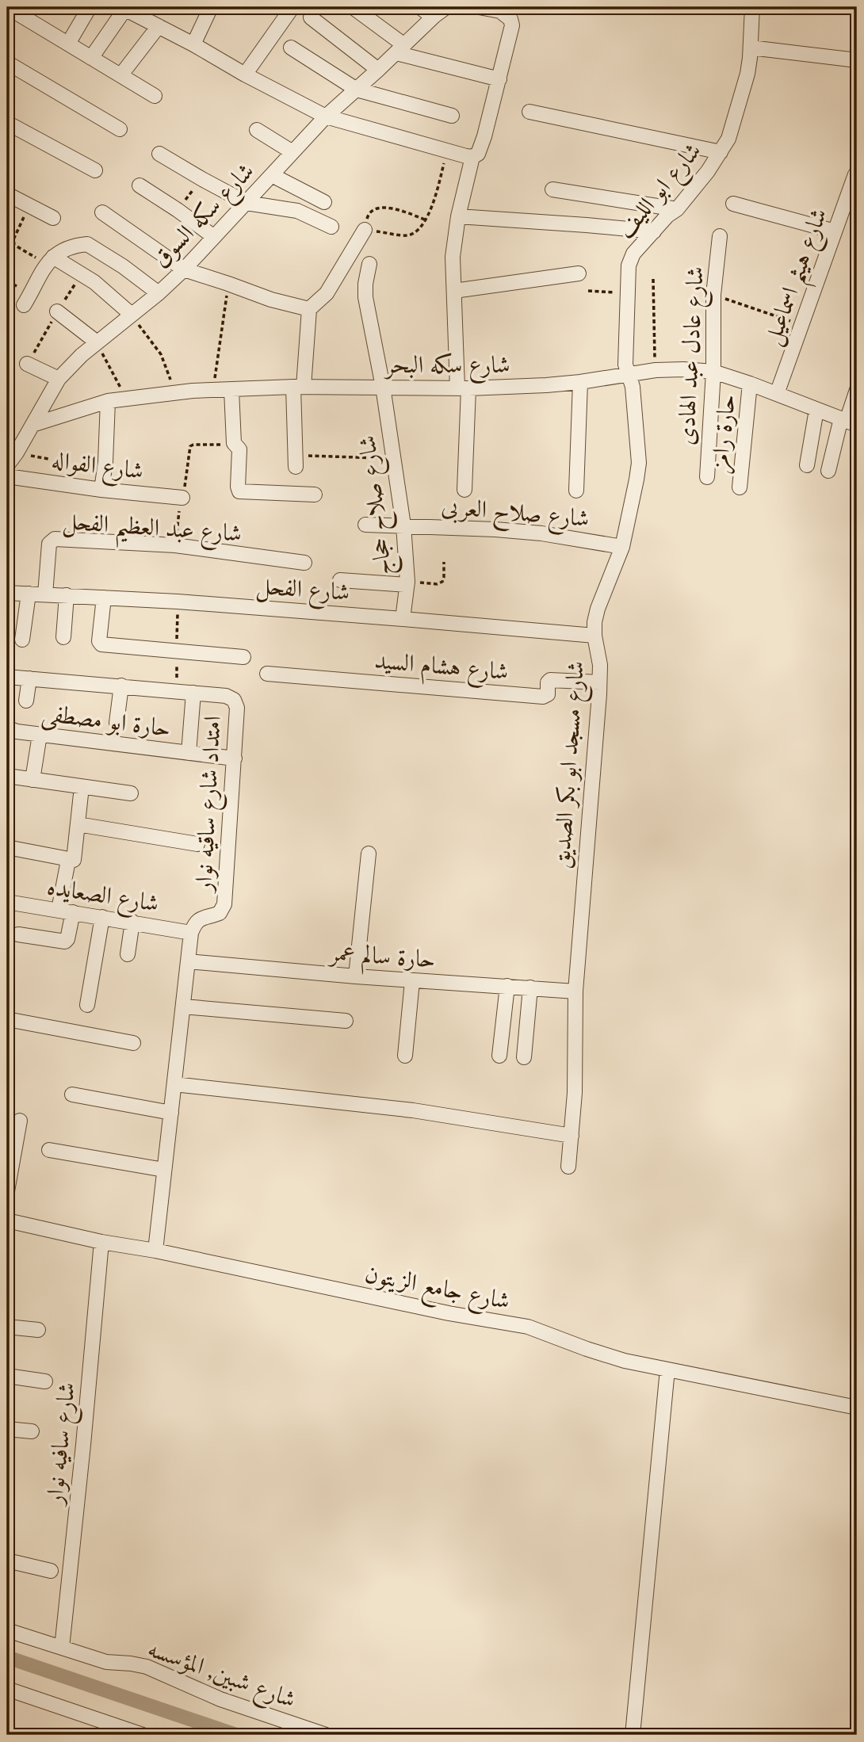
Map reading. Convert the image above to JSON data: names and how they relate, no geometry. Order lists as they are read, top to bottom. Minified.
{"streets":{"street":["شارع ابو الليف","شارع سكه السوق","شارع هيثم اسماعيل","شارع عادل عبد الهادى","شارع سكه البحر","حارة رامز","شارع الفواله","شارع صلاح حجاج","شارع صلاح العربى","شارع عبد العظيم الفحل","شارع الفحل","شارع هشام السيد","حارة ابو مصطفى","شارع مسجد ابو بكر الصديق","امتداد شارع ساقيه نوار","شارع الصعايده","حارة سالم عمر","شارع جامع الزيتون","شارع سافيه نوار","شارع شبين, المؤسسه"]},"crossings":[["شارع ابو الليف","شارع سكه البحر"],["شارع ابو الليف","شارع مسجد ابو بكر الصديق"],["شارع سكه السوق","شارع سكه البحر"],["شارع هيثم اسماعيل","شارع سكه البحر"],["شارع عادل عبد الهادى","شارع سكه البحر"],["شارع سكه البحر","حارة رامز"],["شارع سكه البحر","شارع صلاح حجاج"],["شارع سكه البحر","شارع مسجد ابو بكر الصديق"],["شارع صلاح حجاج","شارع صلاح العربى"],["شارع صلاح حجاج","شارع الفحل"],["شارع صلاح العربى","شارع مسجد ابو بكر الصديق"],["شارع عبد العظيم الفحل","شارع الفحل"],["شارع الفحل","شارع مسجد ابو بكر الصديق"],["شارع هشام السيد","شارع مسجد ابو بكر الصديق"],["حارة ابو مصطفى","امتداد شارع ساقيه نوار"],["شارع مسجد ابو بكر الصديق","حارة سالم عمر"],["امتداد شارع ساقيه نوار","شارع الصعايده"],["شارع جامع الزيتون","شارع سافيه نوار"],["شارع سافيه نوار","شارع شبين, المؤسسه"]]}
